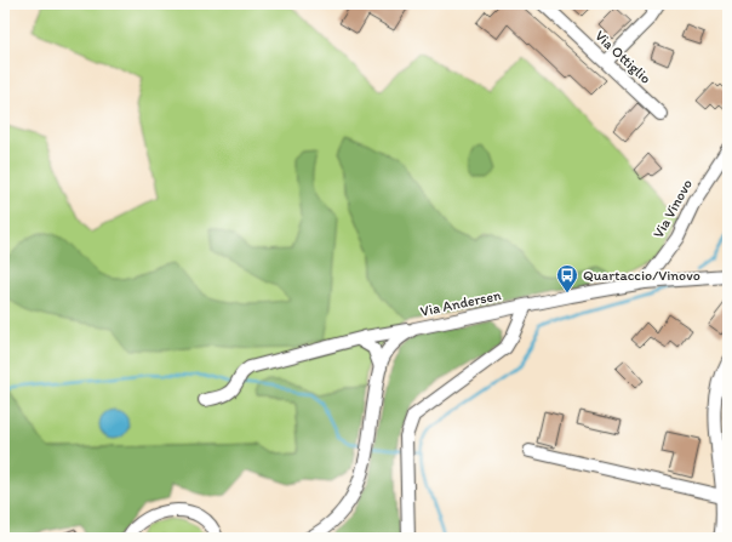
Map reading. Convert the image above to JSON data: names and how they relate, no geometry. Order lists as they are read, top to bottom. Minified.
{"streets":{"street":["Via Ottiglio","Via Vinovo","Via Andersen"]},"crossings":[["Via Vinovo","Via Andersen"]],"places":{"bus stop":["Quartaccio/Vinovo"]}}
